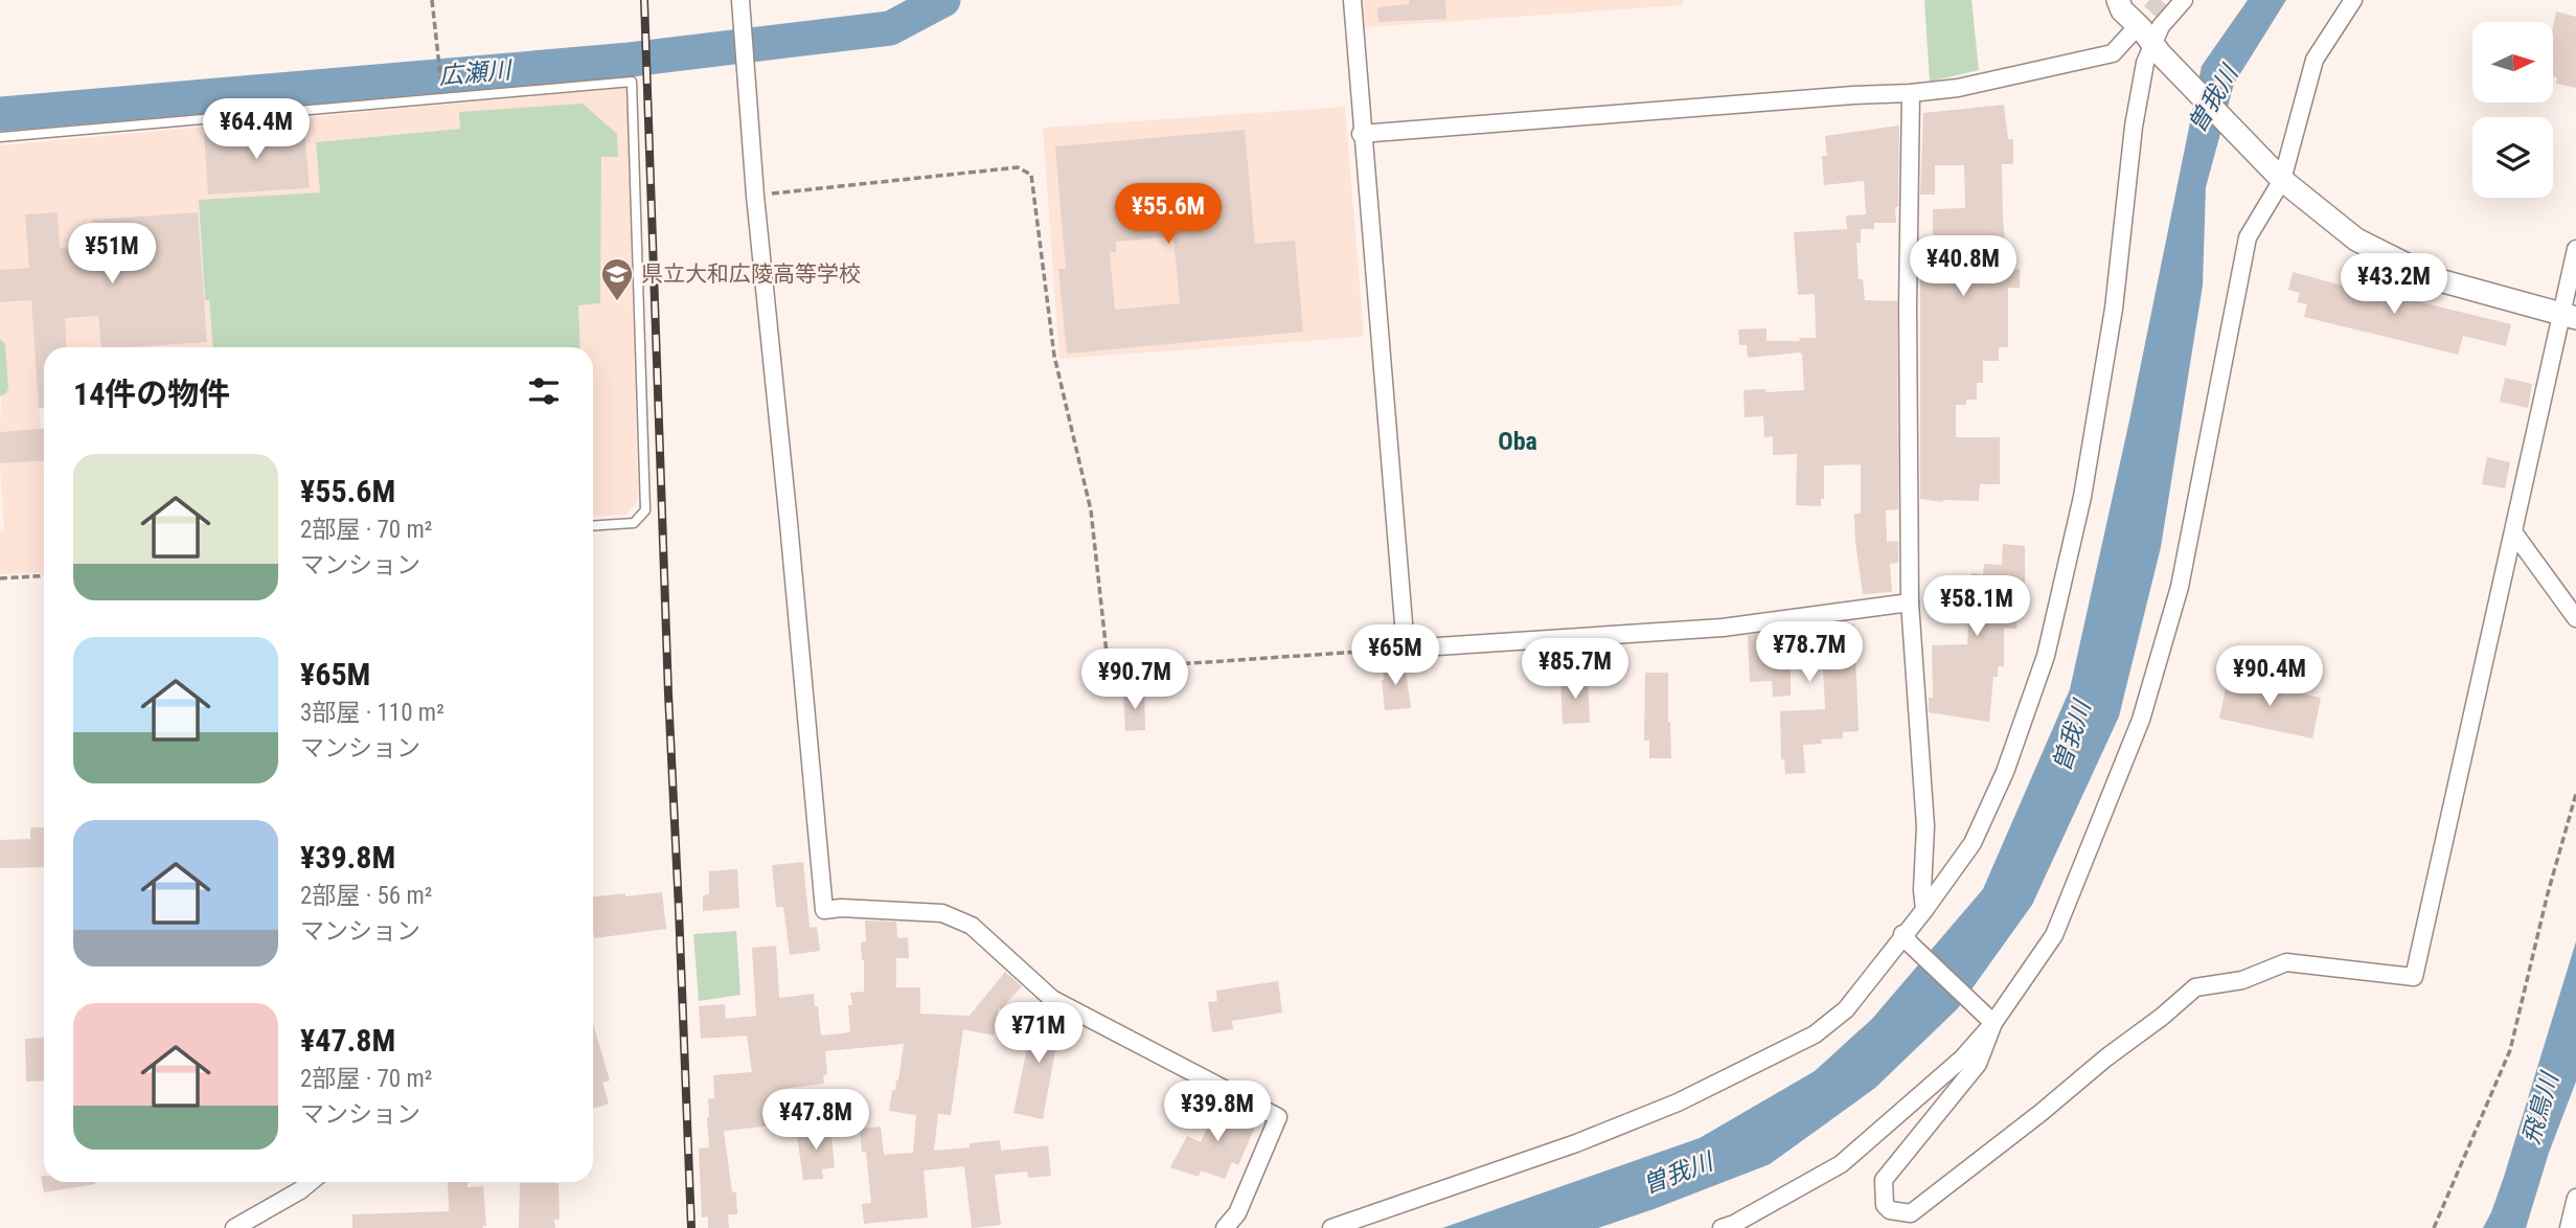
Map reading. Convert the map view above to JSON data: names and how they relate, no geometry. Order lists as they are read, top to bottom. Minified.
{"districts":["Oba"],"water":["広瀬川","曽我川","飛鳥川"],"places":{"school or university":["県立大和広陵高等学校"]},"north":"right","page":{"price":["¥64.4M","¥55.6M","¥51M","¥40.8M","¥43.2M","¥58.1M","¥78.7M","¥65M","¥85.7M","¥90.4M","¥90.7M","¥71M","¥39.8M","¥47.8M"],"heading":"14件の物件","list":[{"name":"¥55.6M","note":"2部屋 · 70 m² · マンション"},{"name":"¥65M","note":"3部屋 · 110 m² · マンション"},{"name":"¥39.8M","note":"2部屋 · 56 m² · マンション"},{"name":"¥47.8M","note":"2部屋 · 70 m² · マンション"}]}}
